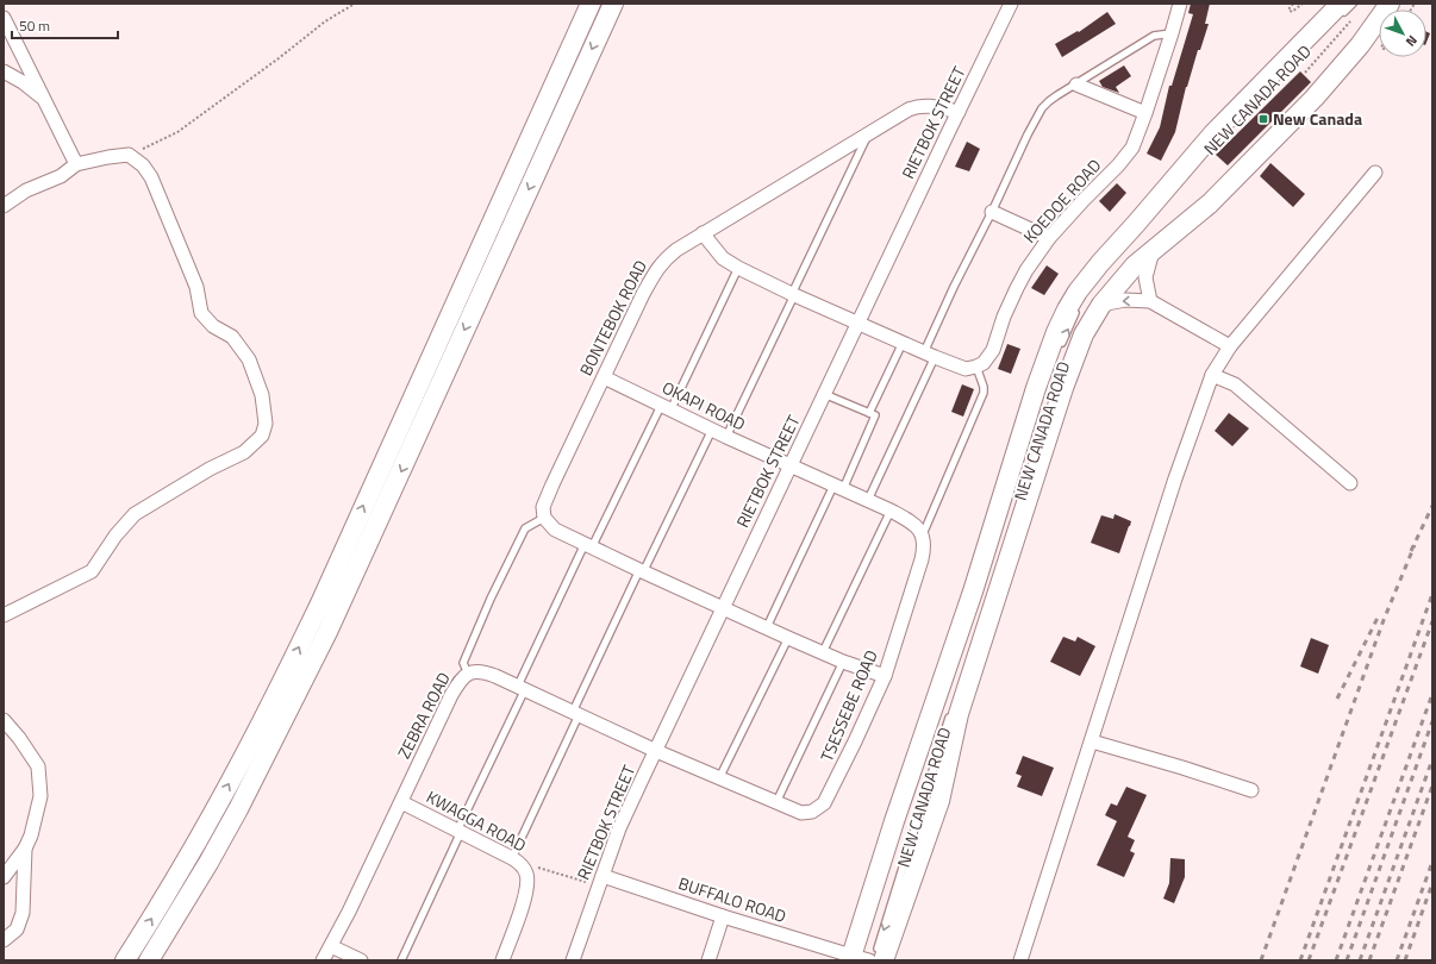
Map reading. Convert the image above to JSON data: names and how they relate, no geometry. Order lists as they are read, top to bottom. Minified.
{"streets":{"main road":["NEW CANADA ROAD"],"street":["RIETBOK STREET","KOEDOE ROAD","BONTEBOK ROAD","OKAPI ROAD","TSESSEBE ROAD","ZEBRA ROAD","KWAGGA ROAD","BUFFALO ROAD"]},"crossings":[["NEW CANADA ROAD","BUFFALO ROAD"],["RIETBOK STREET","BONTEBOK ROAD"],["RIETBOK STREET","OKAPI ROAD"],["RIETBOK STREET","TSESSEBE ROAD"],["RIETBOK STREET","ZEBRA ROAD"],["RIETBOK STREET","BUFFALO ROAD"],["BONTEBOK ROAD","OKAPI ROAD"],["TSESSEBE ROAD","ZEBRA ROAD"],["ZEBRA ROAD","KWAGGA ROAD"]],"places":{"transit":["New Canada"]},"scale_bar":"50 m","north":"bottom right"}
